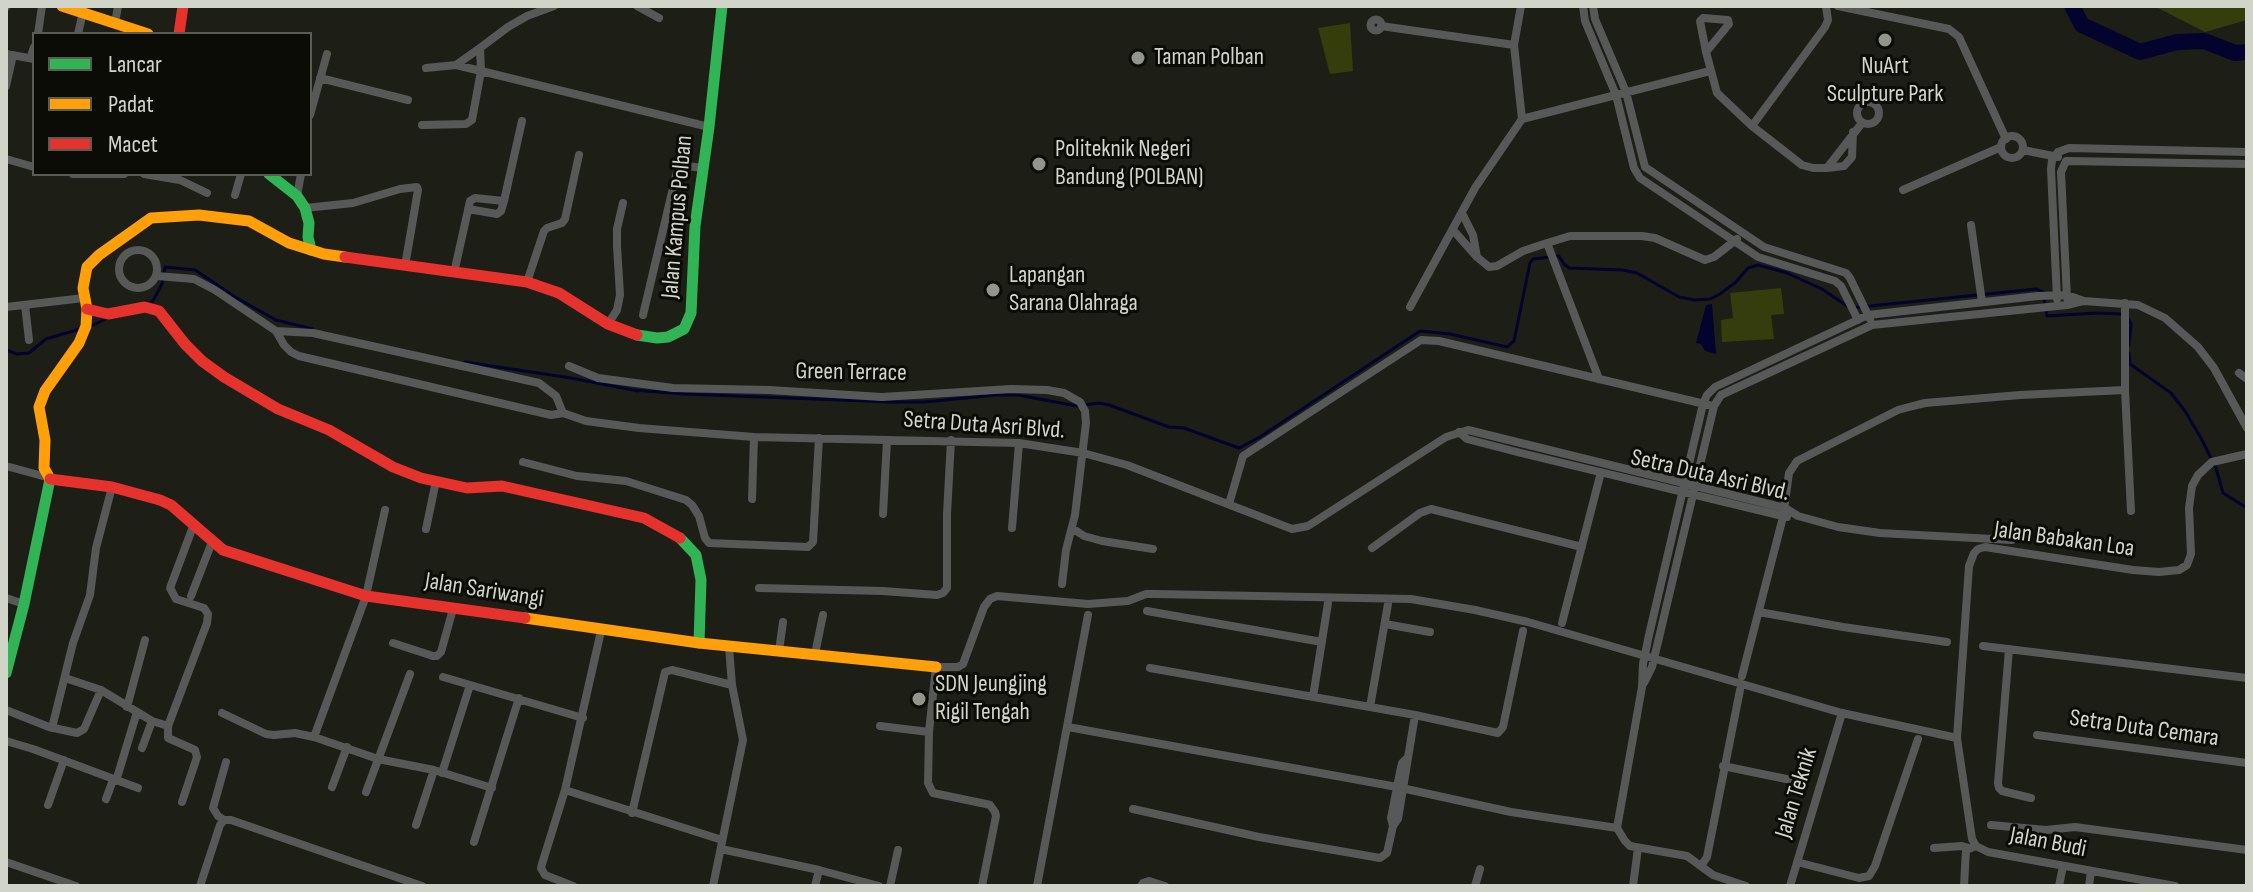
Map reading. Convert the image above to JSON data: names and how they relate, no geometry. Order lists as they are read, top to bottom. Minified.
{"streets":{"street":["Jalan Kampus Polban","Green Terrace","Setra Duta Asri Blvd.","Jalan Babakan Loa","Jalan Sariwangi","Setra Duta Cemara","Jalan Teknik","Jalan Budi"]},"crossings":[["Jalan Kampus Polban","Jalan Sariwangi"],["Green Terrace","Setra Duta Asri Blvd."],["Jalan Babakan Loa","Jalan Budi"]],"places":["NuArt Sculpture Park","Taman Polban","Politeknik Negeri Bandung (POLBAN)","Lapangan Sarana Olahraga","SDN Jeungjing Rigil Tengah"],"legend":["Lancar","Padat","Macet"]}
